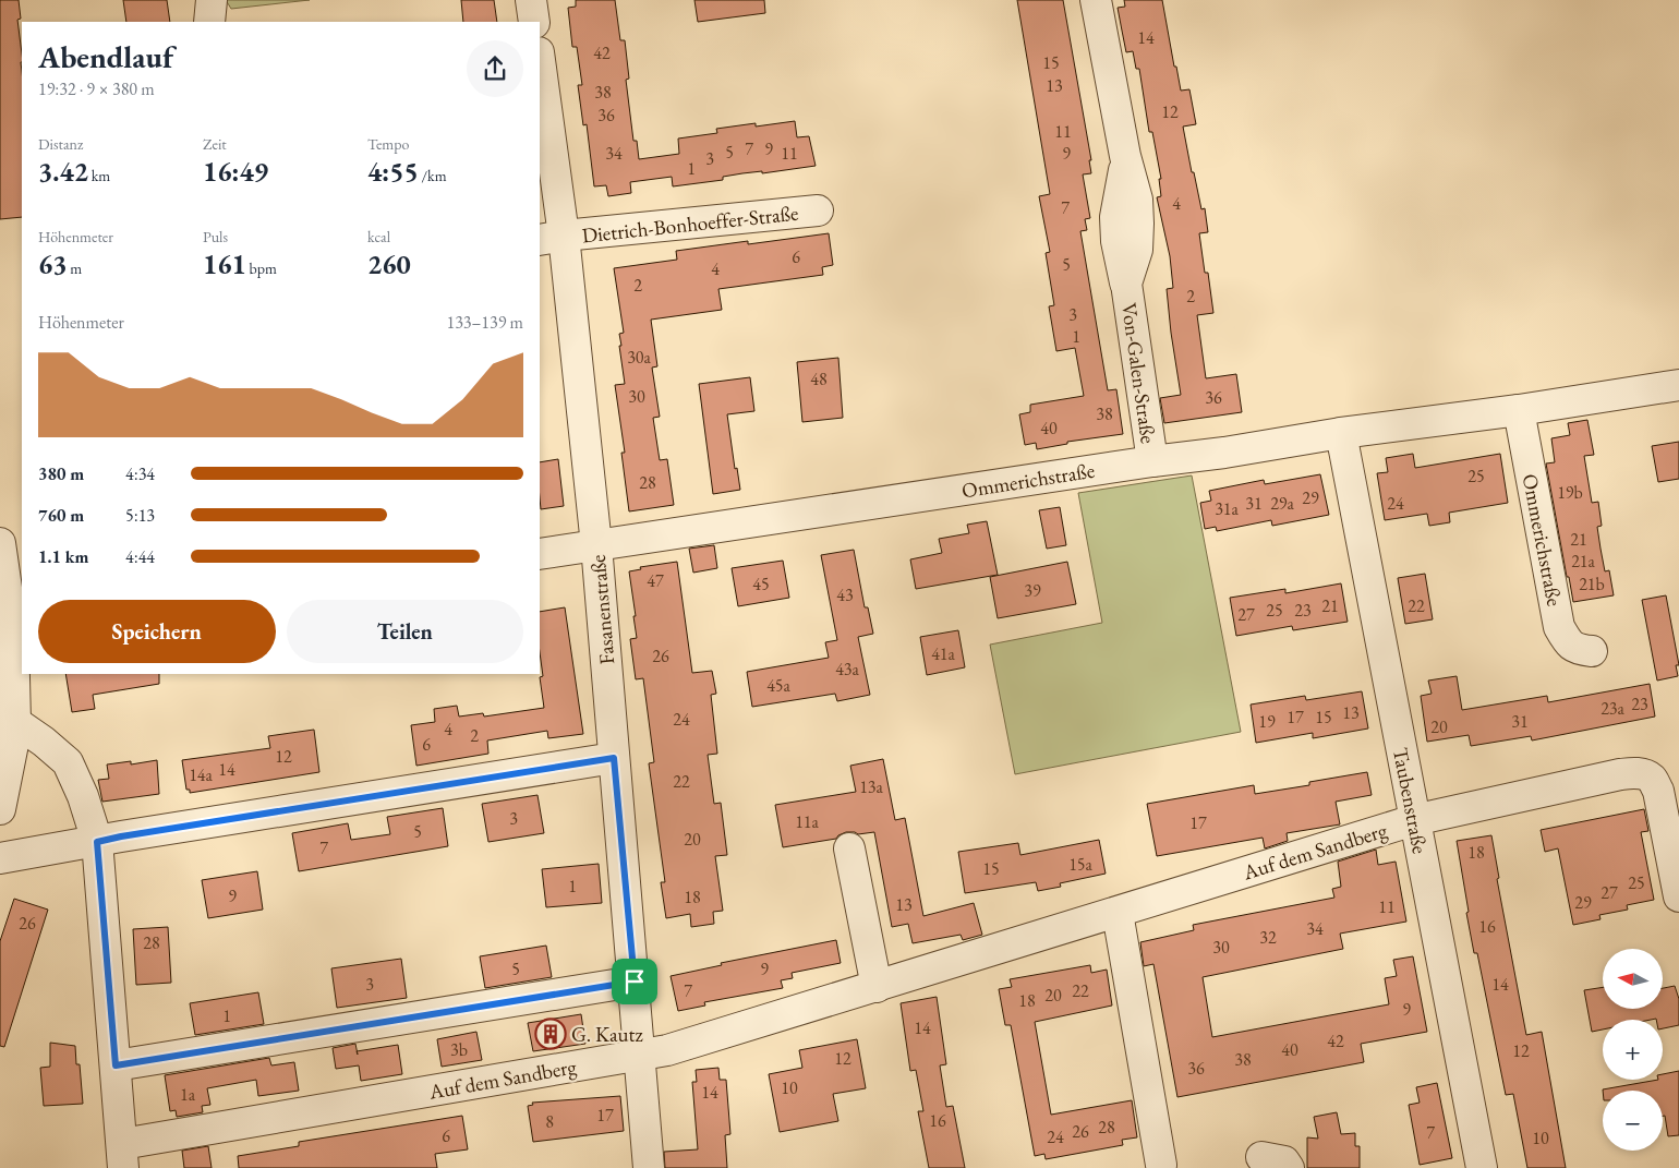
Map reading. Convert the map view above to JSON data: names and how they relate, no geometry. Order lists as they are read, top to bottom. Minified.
{"streets":{"street":["Dietrich-Bonhoeffer-Straße","Von-Galen-Straße","Ommerichstraße","Fasanenstraße","Taubenstraße","Auf dem Sandberg"]},"crossings":[["Dietrich-Bonhoeffer-Straße","Fasanenstraße"],["Von-Galen-Straße","Ommerichstraße"],["Ommerichstraße","Fasanenstraße"],["Ommerichstraße","Taubenstraße"],["Fasanenstraße","Auf dem Sandberg"],["Taubenstraße","Auf dem Sandberg"]],"places":{"building":["G. Kautz"]},"house_numbers":["14","42","15","13","38","12","36","11","7","9","5","34","11","9","3","1","4","7","6","5","4","2","2","3","1","30a","48","30","36","38","40","25","28","19b","29","31","29a","24","31a","21","21a","47","45","21b","39","43","21","22","25","23","27","41a","26","43a","45a","23","23a","13","17","15","24","19","31","20","4","2","6","12","14","14a","22","13a","3","11a","17","5","20","7","18","15a","15","25","1","27","9","18","29","13","11","26","16","34","32","28","30","5","9","3","14","7","22","20","18","9","1","14","42","3b","40","12","12","38","36","10","14","1a","17","16","8","28","26","7","6","24","10"],"north":"left","page":{"heading":["Abendlauf","19:32 · 9 × 380 m"],"stats":[["Distanz","3.42 km"],["Zeit","16:49"],["Tempo","4:55 /km"],["Höhenmeter","63 m"],["Puls","161 bpm"],["kcal","260"]],"chart":["Höhenmeter","133–139 m"],"list":[{"name":"380 m","note":"4:34"},{"name":"760 m","note":"5:13"},{"name":"1.1 km","note":"4:44"}],"buttons":["Speichern","Teilen"],"map_buttons":["+","−"]}}
